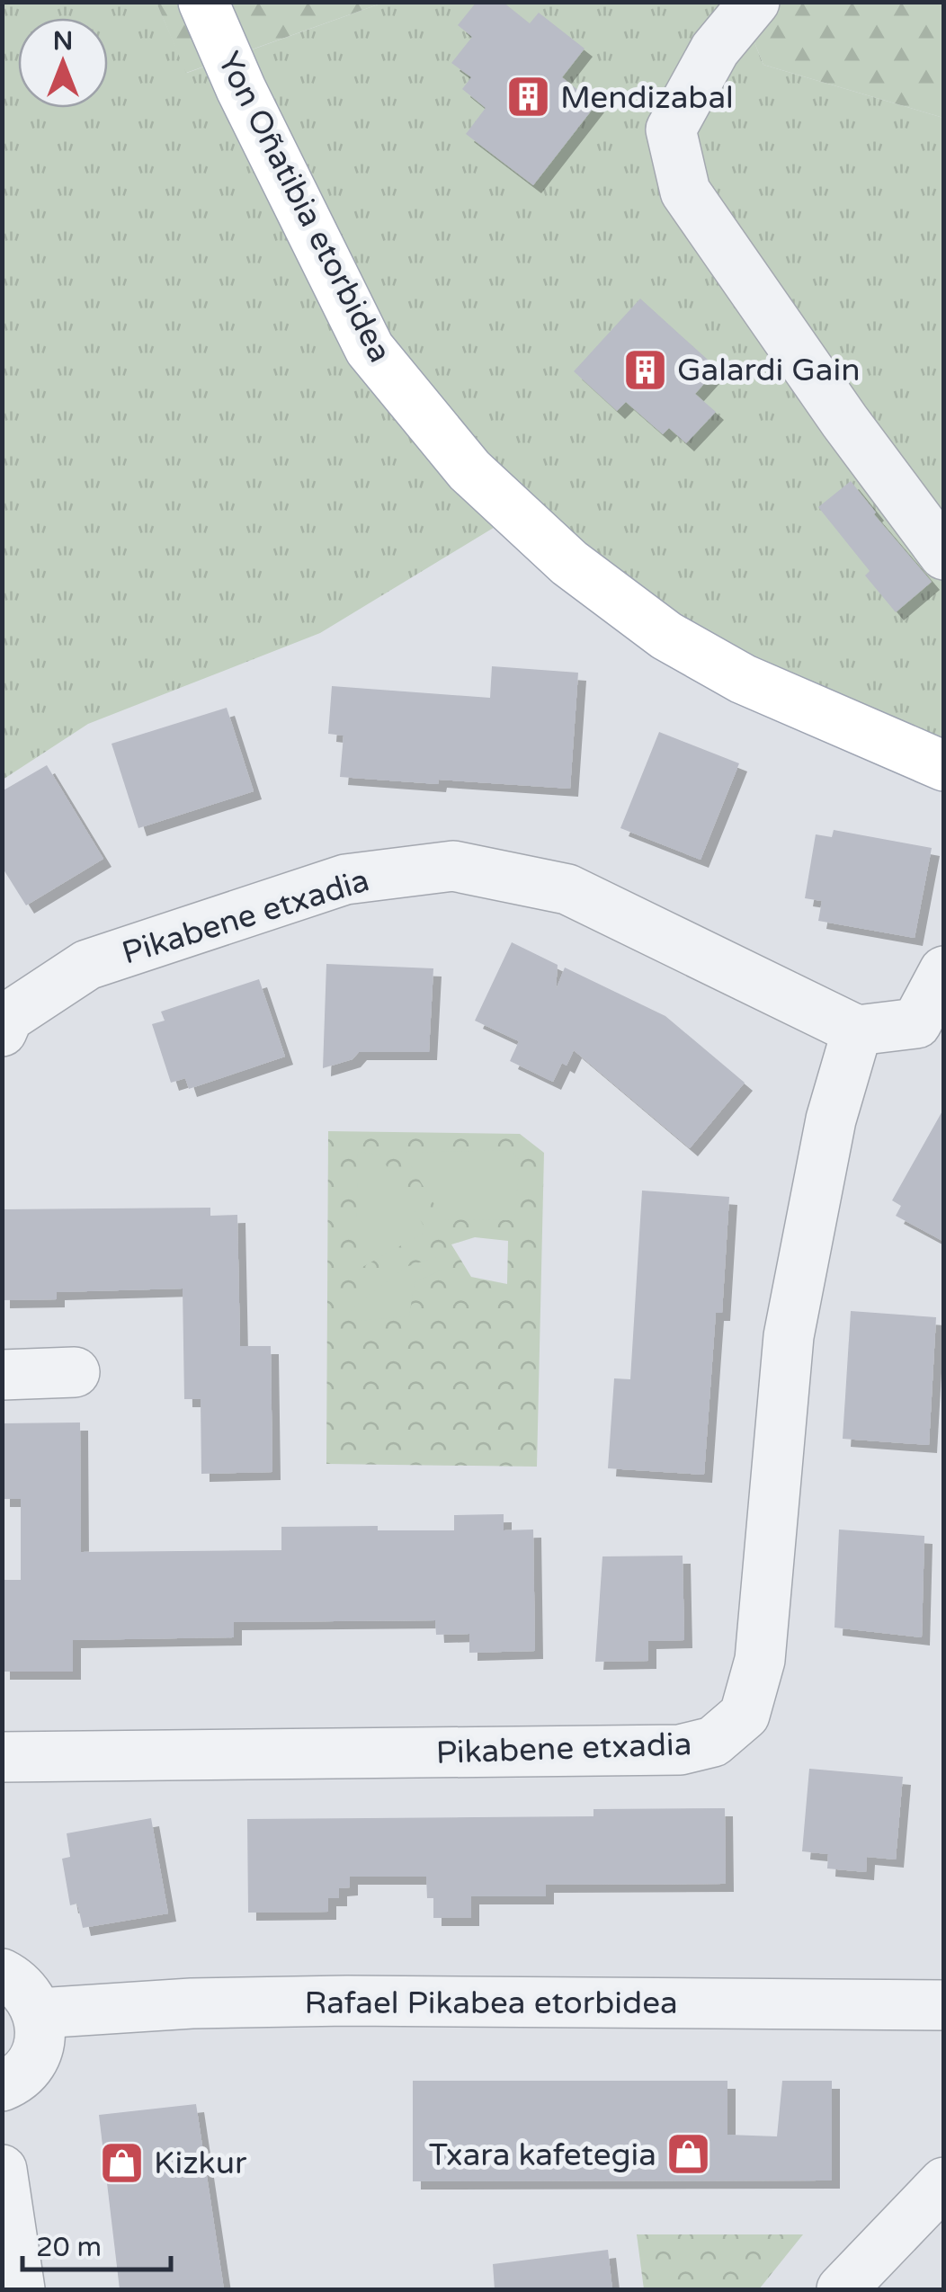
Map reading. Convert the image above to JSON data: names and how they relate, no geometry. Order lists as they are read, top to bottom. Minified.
{"streets":{"main road":["Yon Oñatibia etorbidea"],"street":["Pikabene etxadia","Rafael Pikabea etorbidea"]},"places":{"building":["Mendizabal","Galardi Gain"],"shop":["Txara kafetegia","Kizkur"]},"scale_bar":"20 m","north":"top"}
